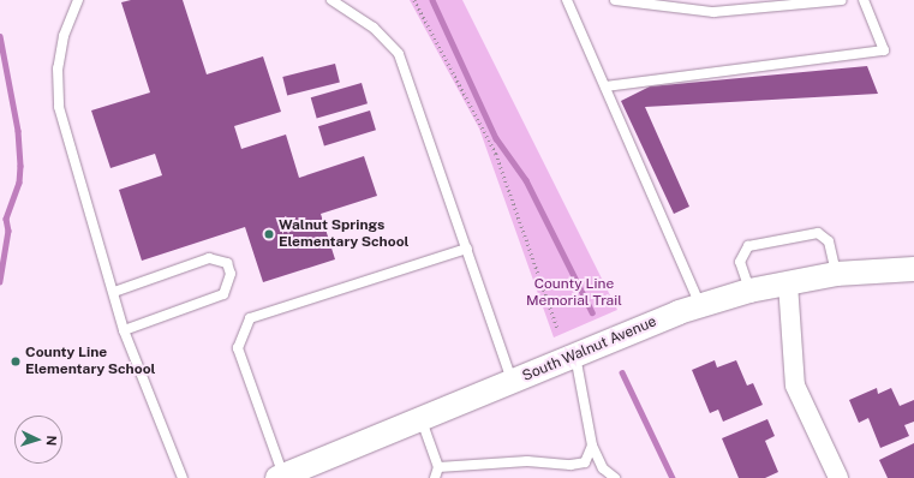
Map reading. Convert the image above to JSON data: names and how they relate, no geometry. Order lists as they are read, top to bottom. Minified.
{"streets":{"street":["South Walnut Avenue"]},"parks":["County Line Memorial Trail"],"places":["Walnut Springs Elementary School","County Line Elementary School"],"north":"right"}
